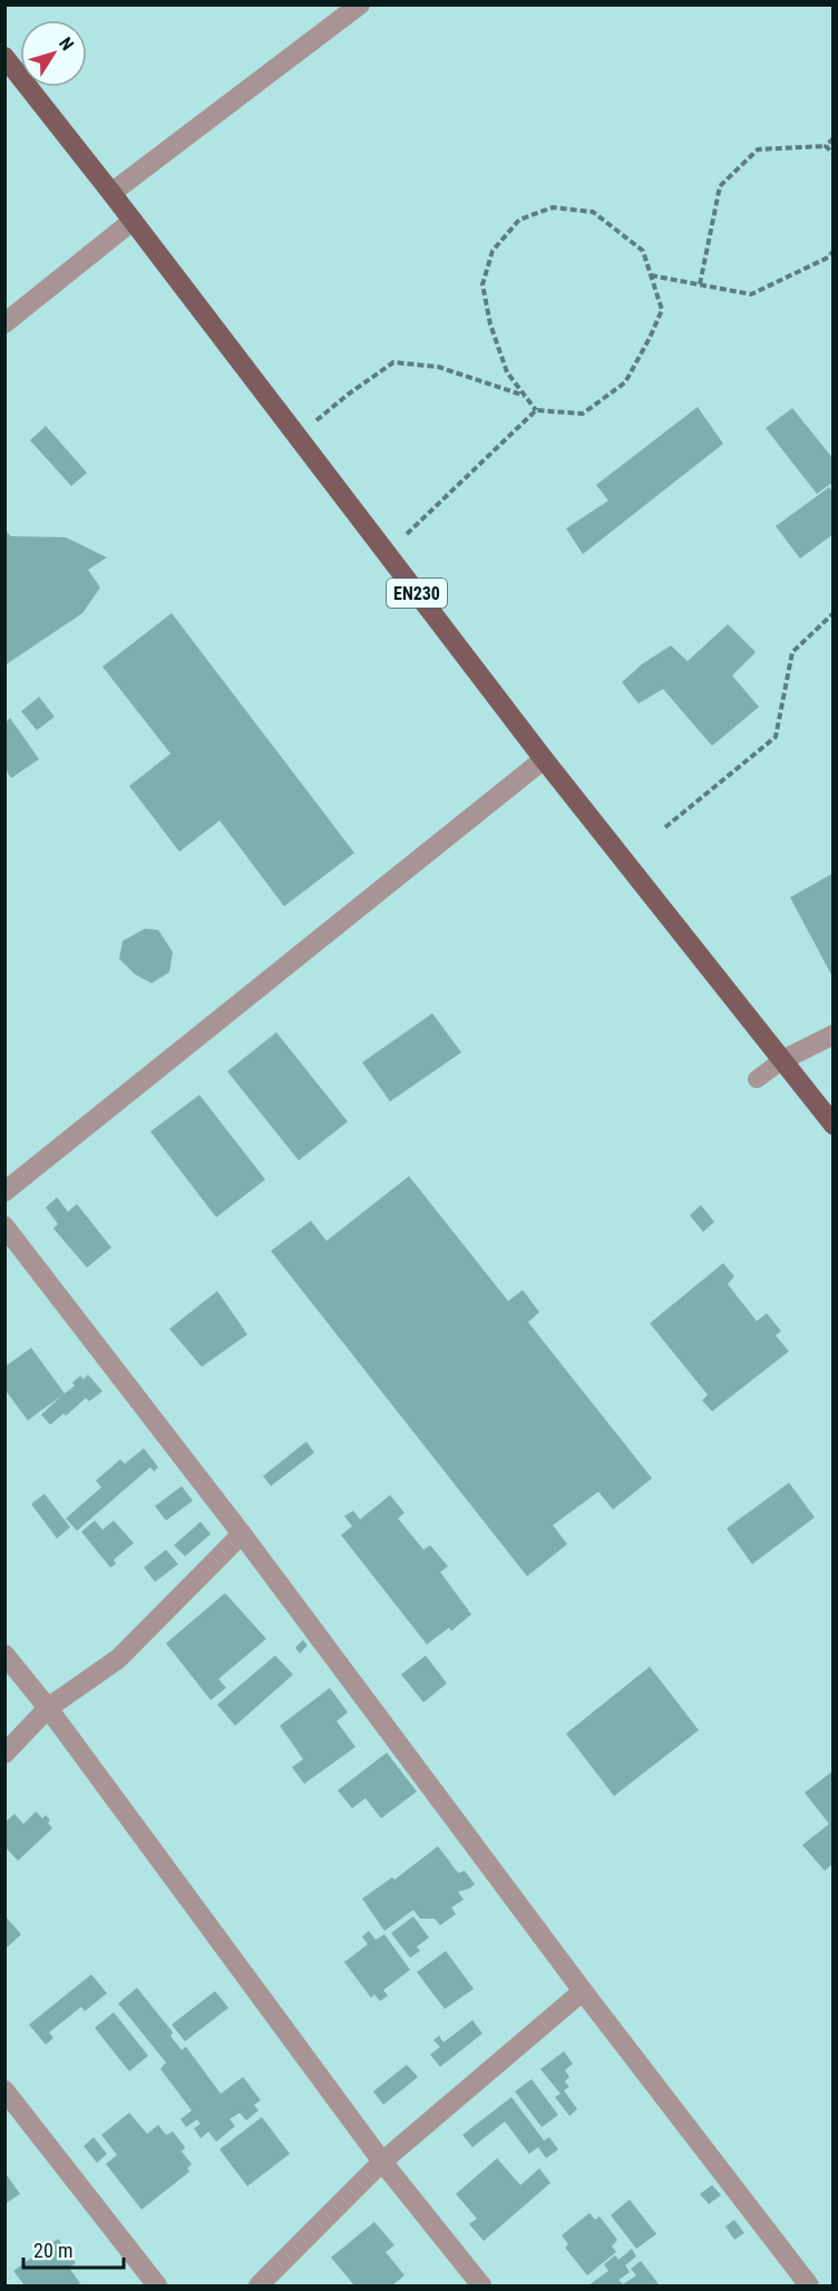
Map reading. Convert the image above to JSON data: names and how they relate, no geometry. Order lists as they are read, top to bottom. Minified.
{"streets":{"main road":["EN230"]},"scale_bar":"20 m","north":"top right"}
